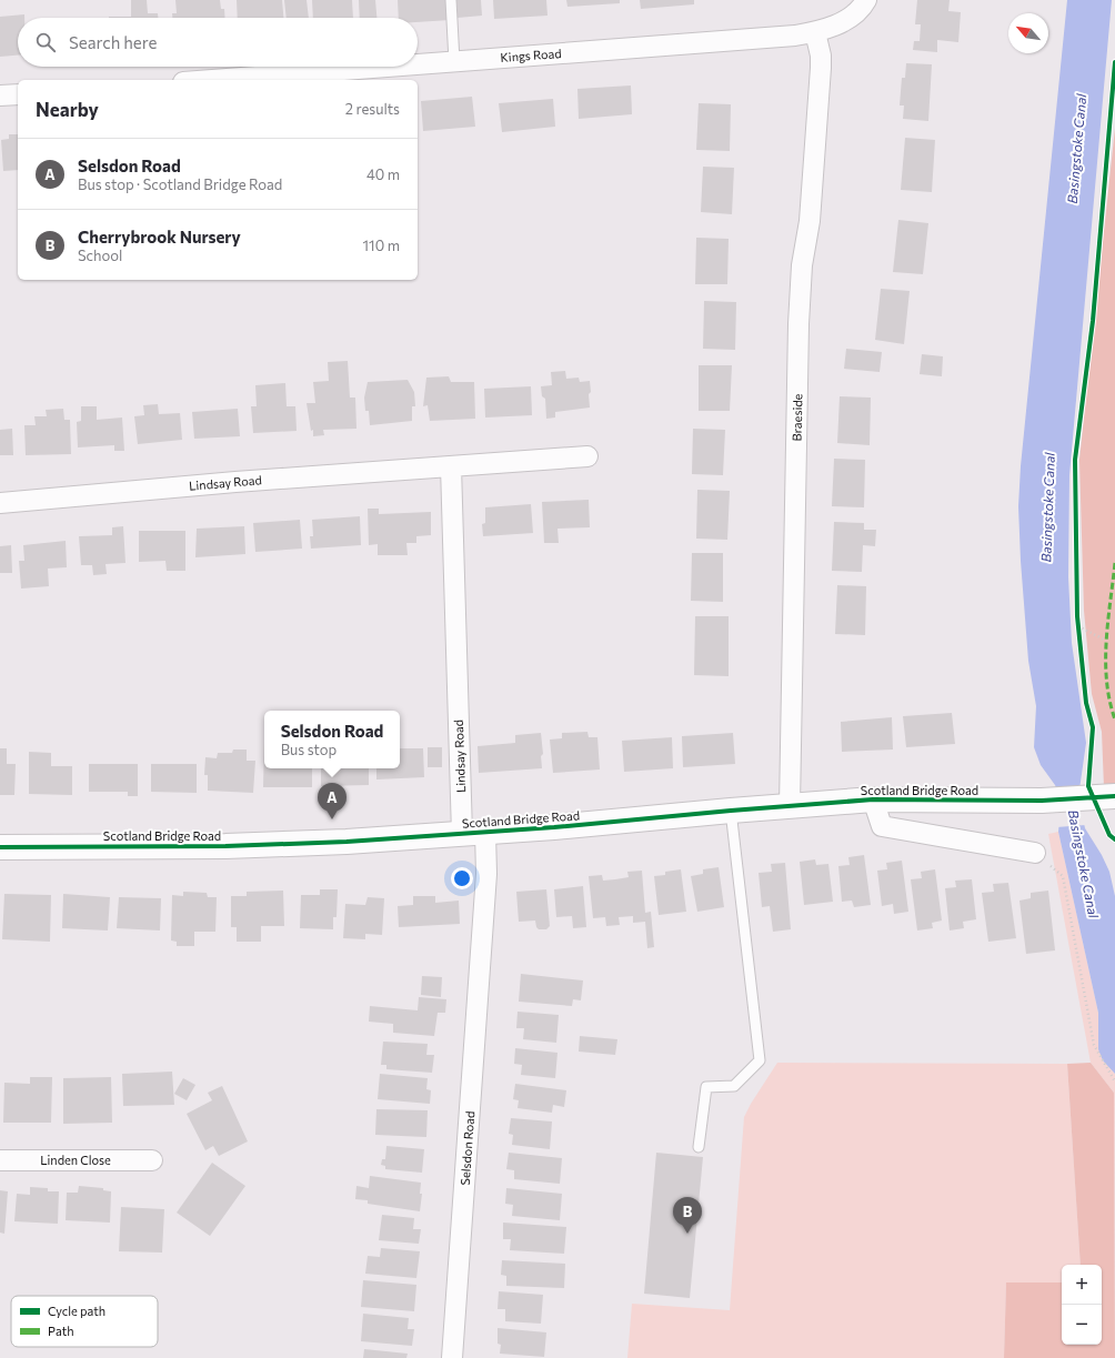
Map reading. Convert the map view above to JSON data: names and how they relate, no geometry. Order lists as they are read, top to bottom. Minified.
{"streets":{"street":["Kings Road","Braeside","Lindsay Road","Scotland Bridge Road","Selsdon Road","Linden Close"]},"crossings":[["Kings Road","Braeside"],["Braeside","Scotland Bridge Road"],["Lindsay Road","Scotland Bridge Road"],["Lindsay Road","Selsdon Road"],["Scotland Bridge Road","Selsdon Road"]],"water":["Basingstoke Canal"],"legend":["Cycle path","Path"],"north":"top left","page":{"search":"Search here","heading":["Nearby","2 results"],"list":[{"mark":"A","name":"Selsdon Road","note":"Bus stop · Scotland Bridge Road","value":"40 m"},{"mark":"B","name":"Cherrybrook Nursery","note":"School","value":"110 m"}],"popup":["Selsdon Road","Bus stop"],"pins":["A","B"],"map_buttons":["+","−"]}}
